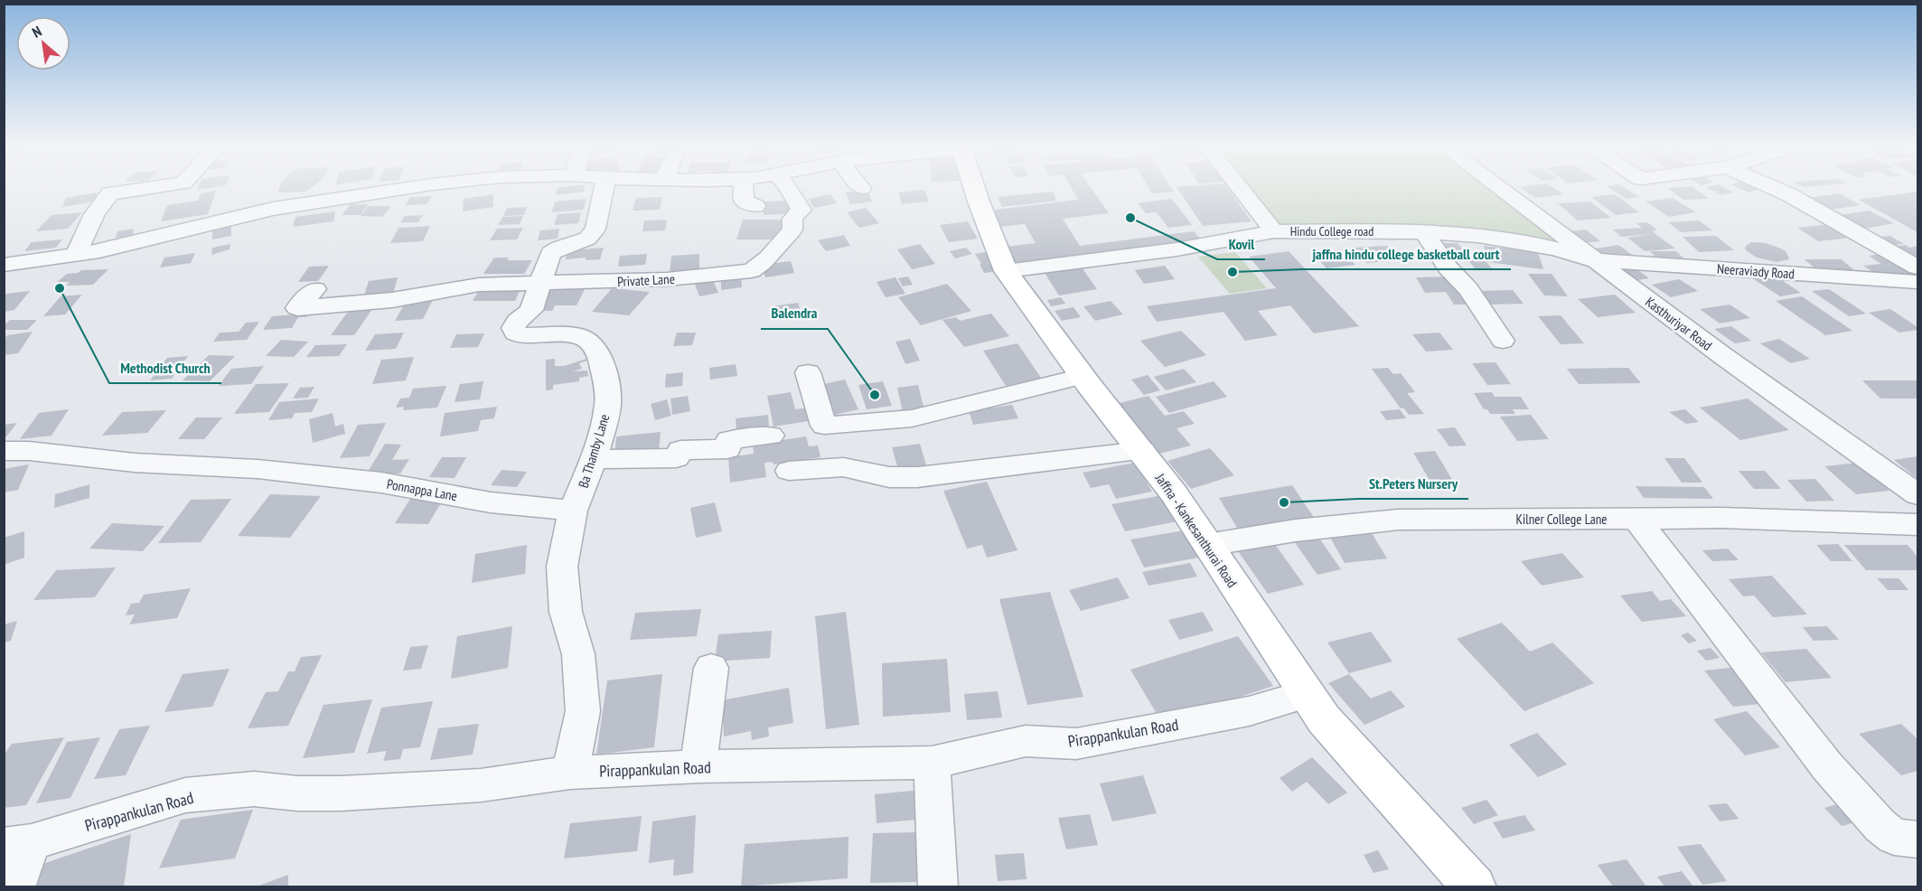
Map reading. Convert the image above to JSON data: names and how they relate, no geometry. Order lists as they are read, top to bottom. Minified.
{"streets":{"main road":["Jaffna - Kankesanthurai Road"],"street":["Hindu College road","Neeraviady Road","Private Lane","Kasthuriyar Road","Ba Thamby Lane","Ponnappa Lane","Kilner College Lane","Pirappankulan Road"]},"crossings":[["Hindu College road","Neeraviady Road"],["Hindu College road","Kasthuriyar Road"],["Hindu College road","Jaffna - Kankesanthurai Road"],["Neeraviady Road","Kasthuriyar Road"],["Private Lane","Ba Thamby Lane"],["Ba Thamby Lane","Ponnappa Lane"],["Kilner College Lane","Jaffna - Kankesanthurai Road"],["Jaffna - Kankesanthurai Road","Pirappankulan Road"]],"places":["Kovil","jaffna hindu college basketball court","Methodist Church","Balendra","St.Peters Nursery"],"north":"top left"}
